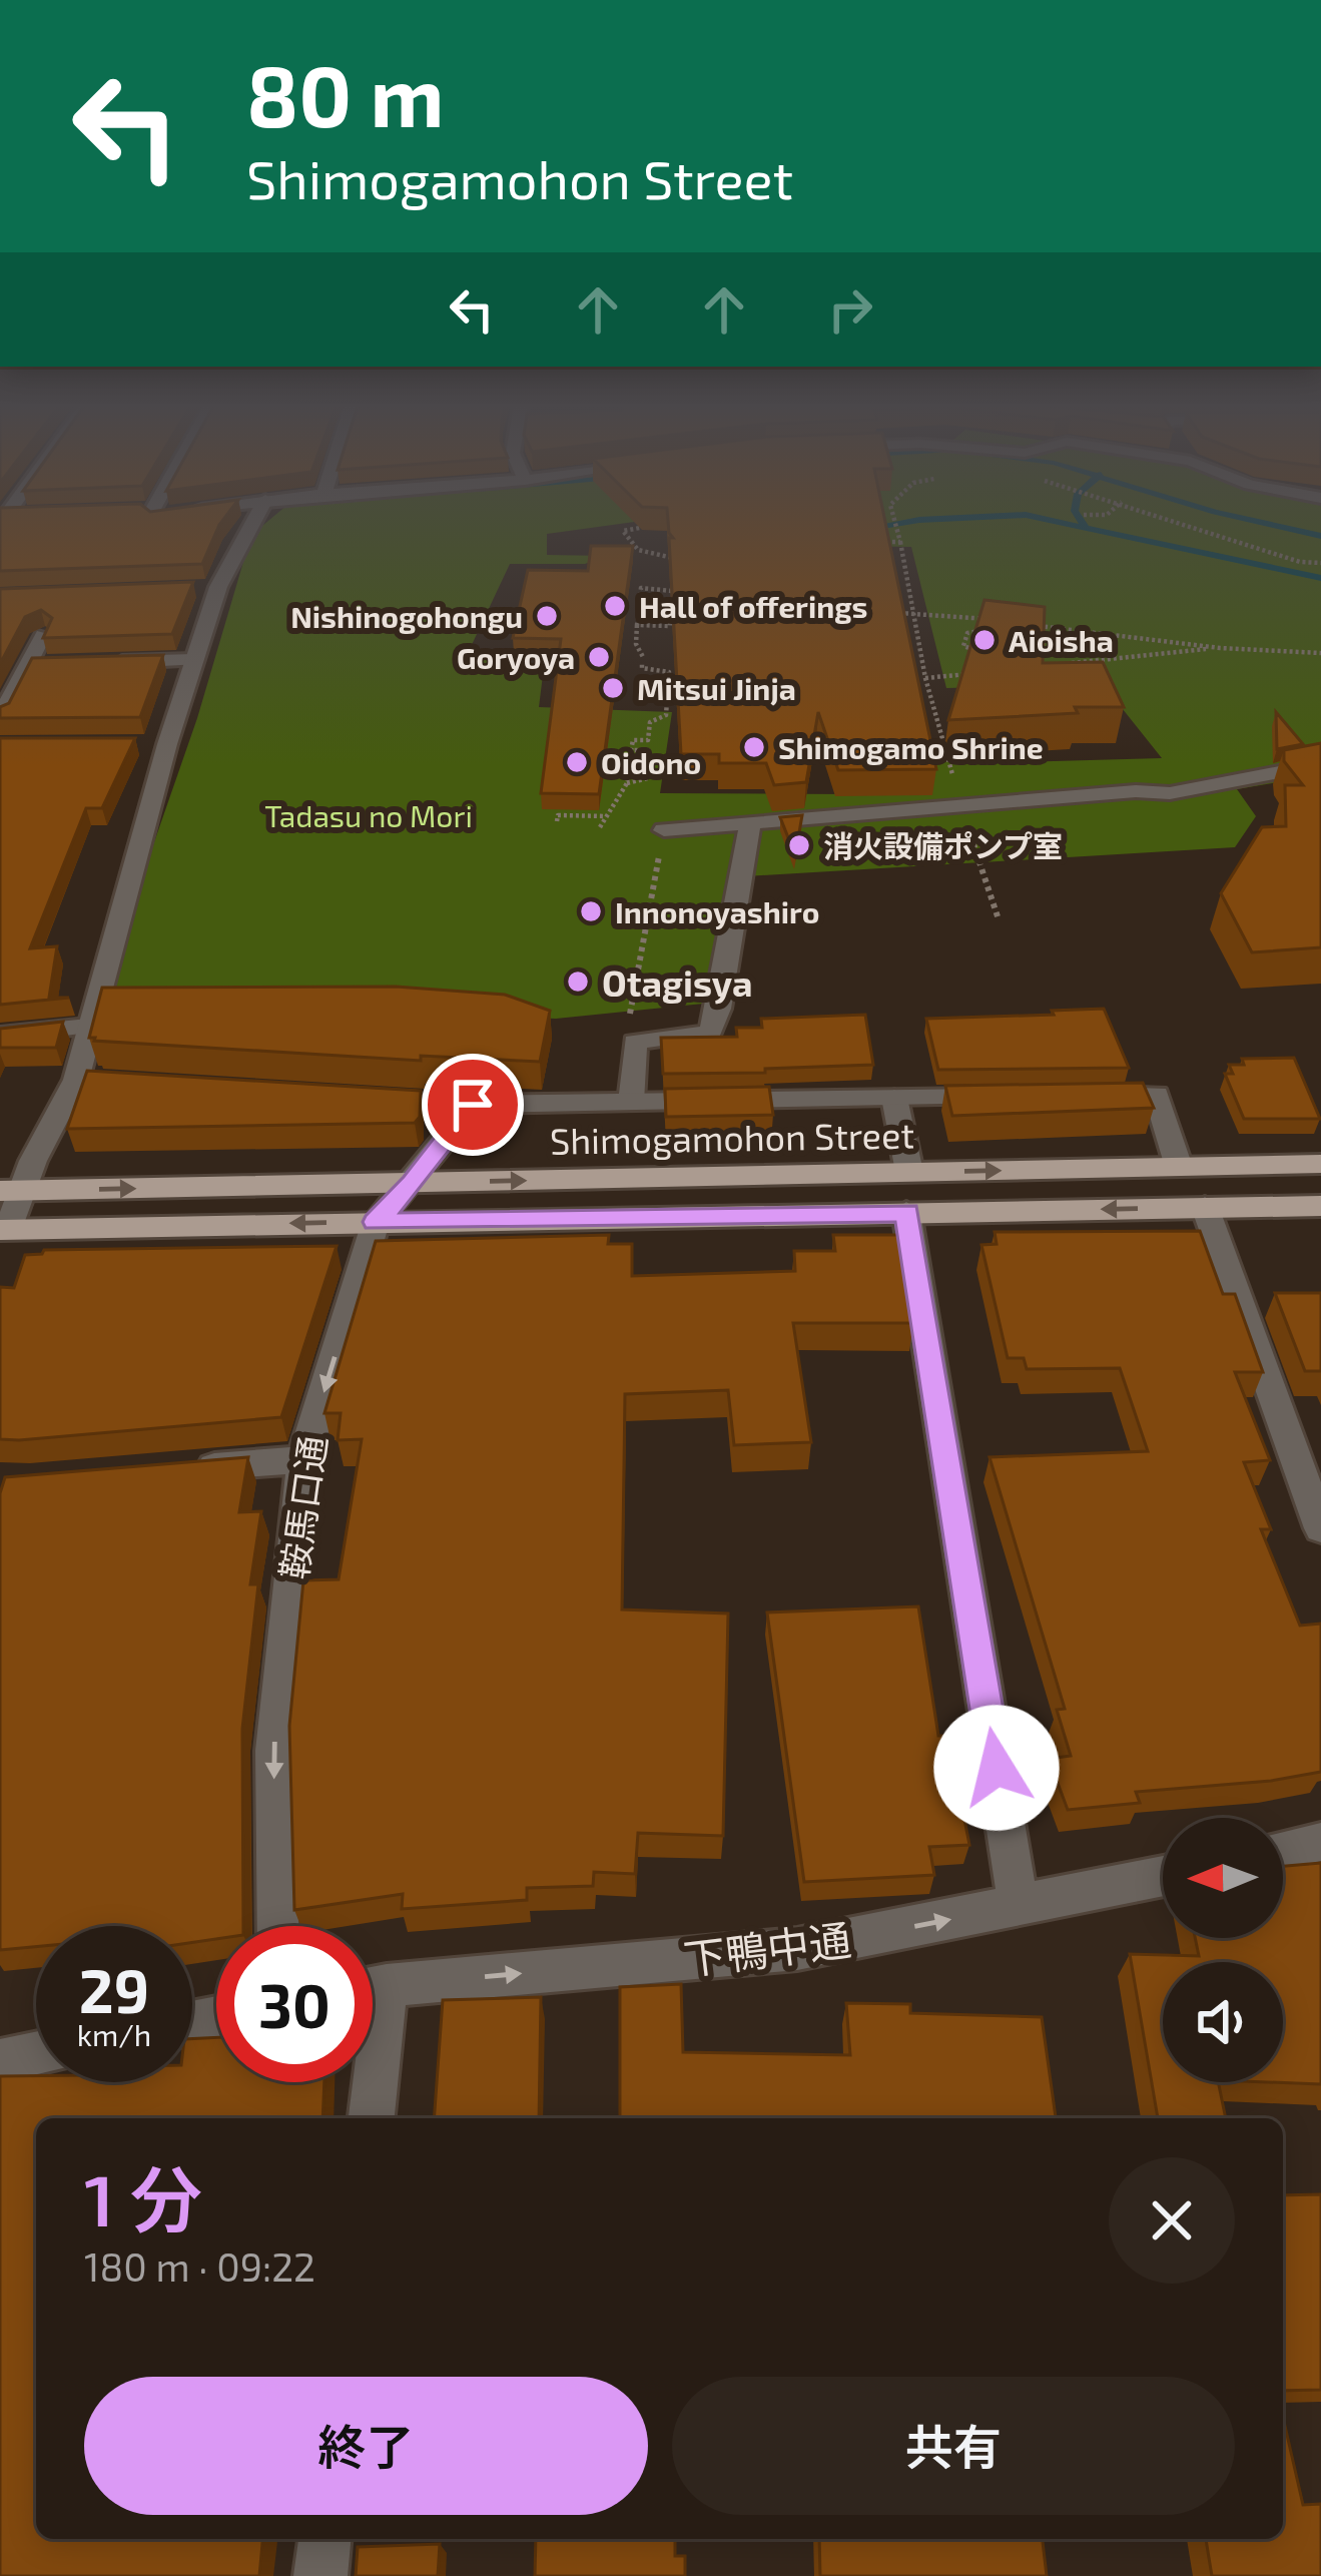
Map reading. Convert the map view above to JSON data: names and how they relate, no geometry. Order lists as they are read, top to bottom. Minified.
{"streets":{"main road":["Shimogamohon Street"],"street":["鞍馬口通","下鴨中通"]},"crossings":[["Shimogamohon Street","鞍馬口通"]],"one_way":["鞍馬口通","下鴨中通"],"parks":["Tadasu no Mori"],"places":["Hall of offerings","Nishinogohongu","Aioisha","Goryoya","Mitsui Jinja","Shimogamo Shrine","Oidono","消火設備ポンプ室","Innonoyashiro","Otagisya"],"north":"left","page":{"turn":["80 m","Shimogamohon Street"],"speed":"29 km/h","limit":"30","heading":["1 分","180 m · 09:22"],"buttons":["終了","共有"]}}
